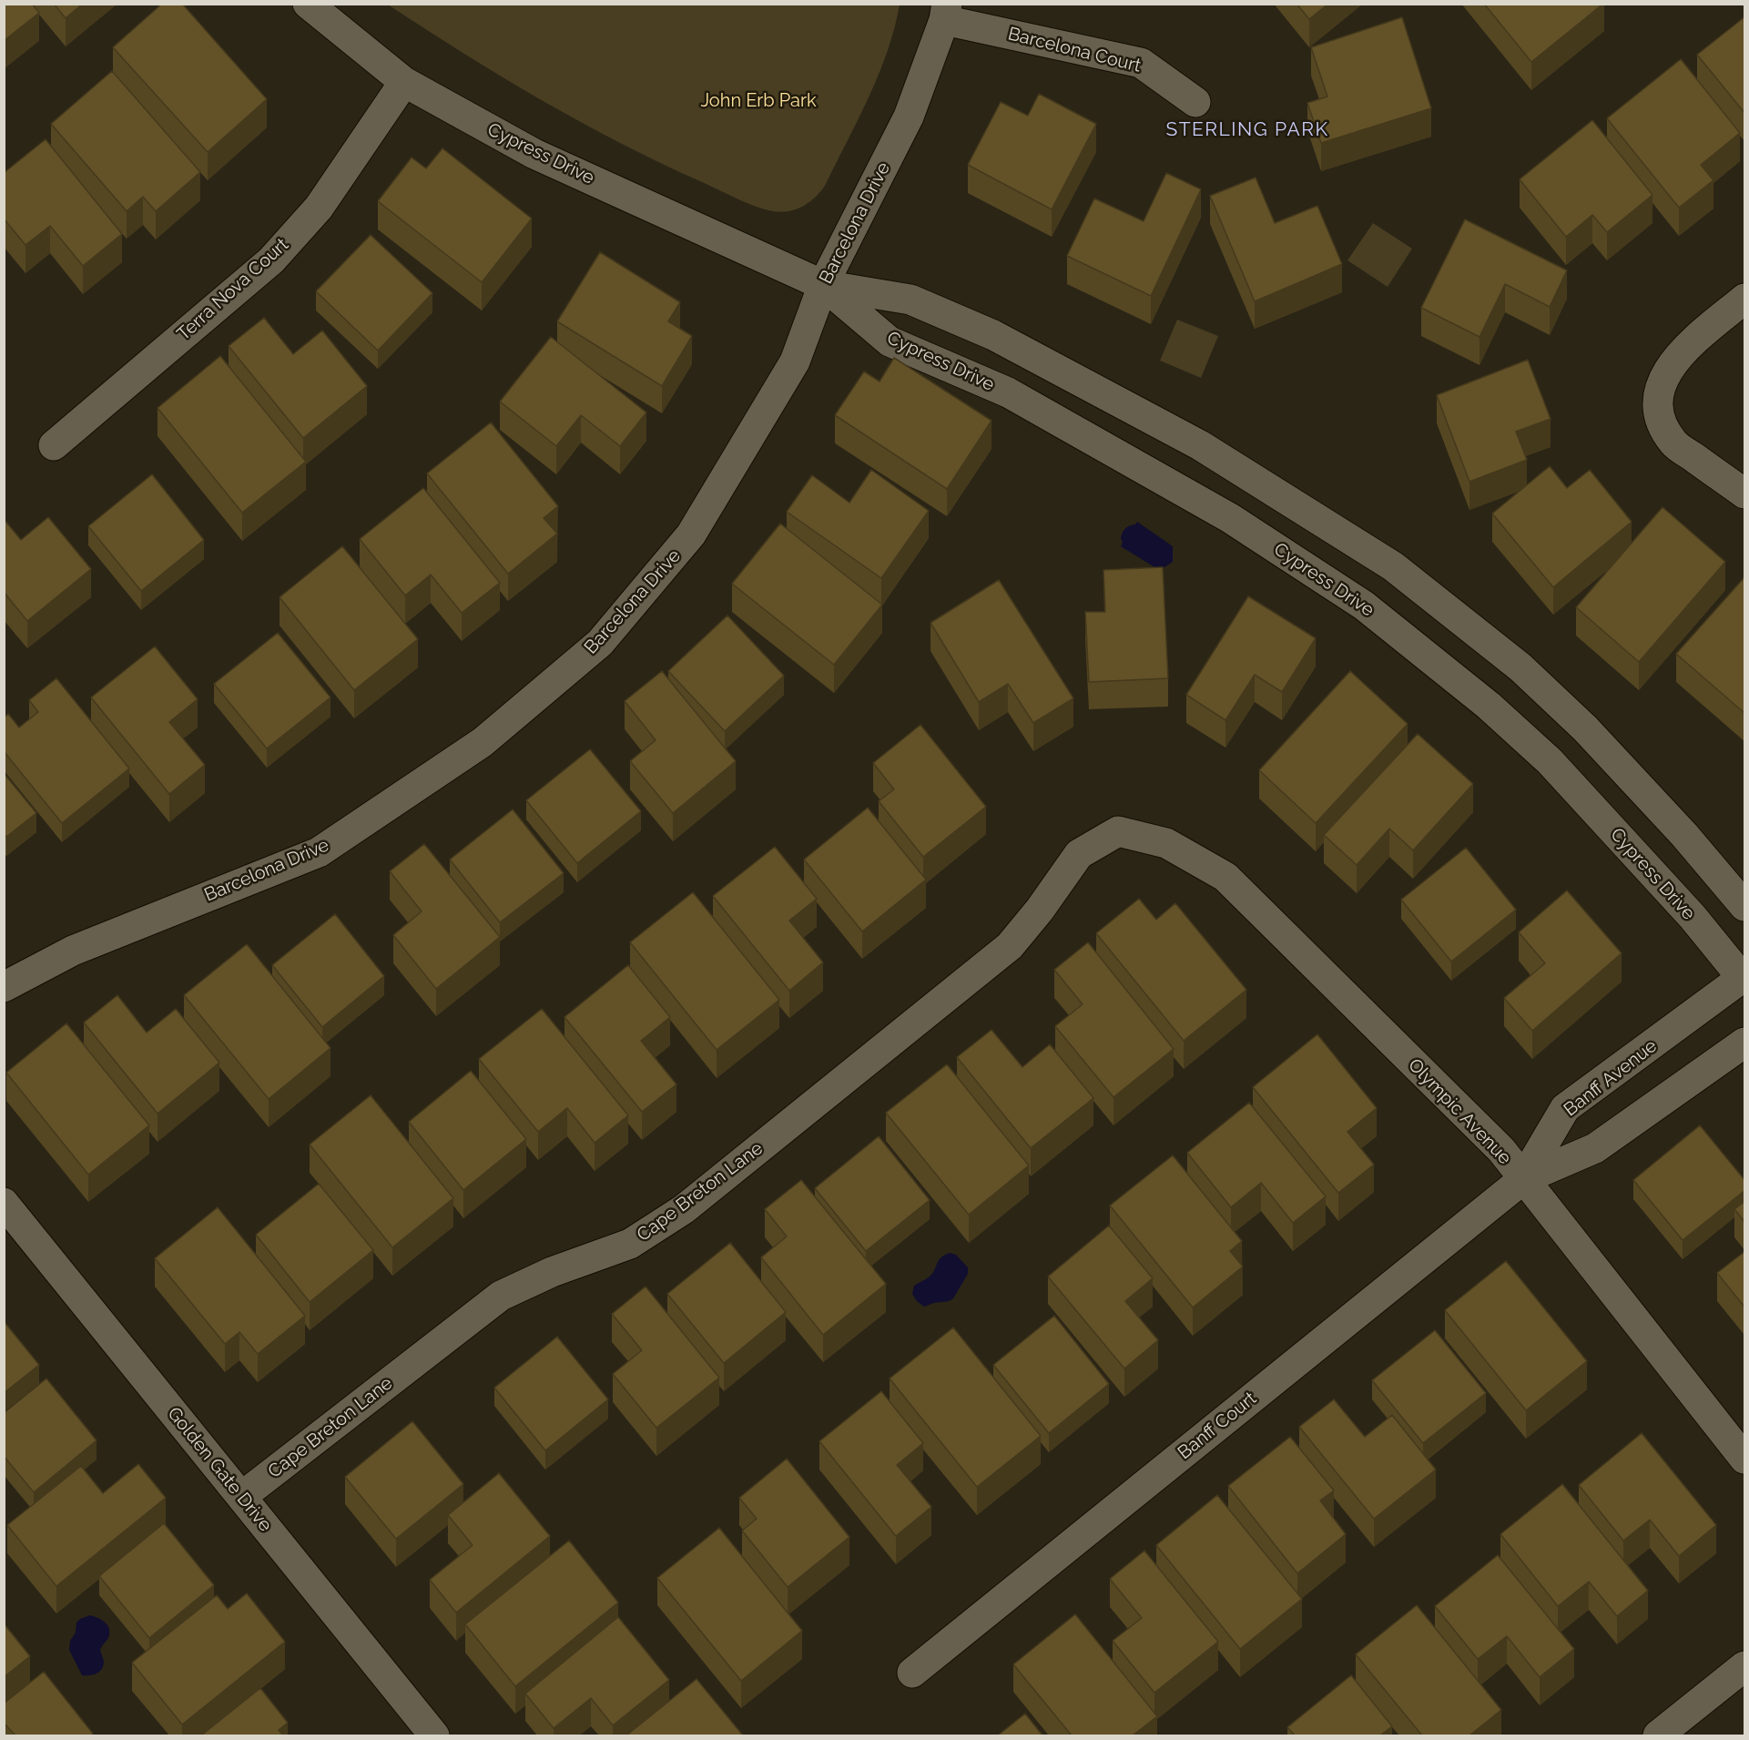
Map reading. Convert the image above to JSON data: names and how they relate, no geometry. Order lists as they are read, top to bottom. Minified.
{"streets":{"street":["Barcelona Court","Cypress Drive","Barcelona Drive","Terra Nova Court","Banff Avenue","Olympic Avenue","Cape Breton Lane","Banff Court","Golden Gate Drive"]},"crossings":[["Barcelona Court","Barcelona Drive"],["Cypress Drive","Barcelona Drive"],["Cypress Drive","Terra Nova Court"],["Cypress Drive","Banff Avenue"],["Banff Avenue","Olympic Avenue"],["Banff Avenue","Banff Court"],["Olympic Avenue","Cape Breton Lane"],["Olympic Avenue","Banff Court"],["Cape Breton Lane","Golden Gate Drive"]],"districts":["STERLING PARK"],"parks":["John Erb Park"]}
